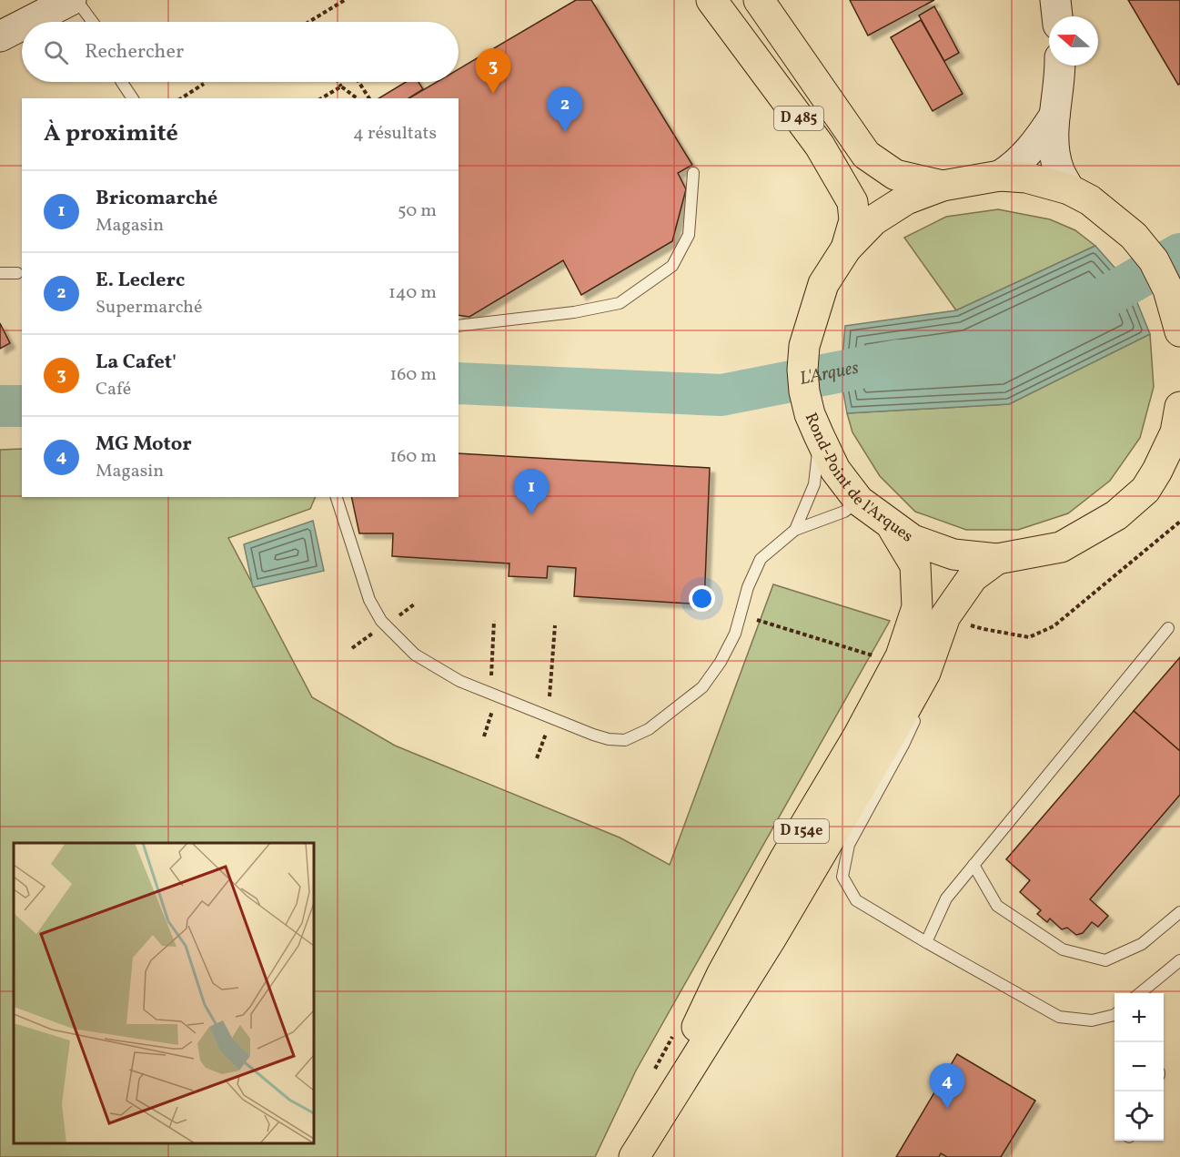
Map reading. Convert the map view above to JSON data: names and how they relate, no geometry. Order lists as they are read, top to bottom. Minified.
{"streets":{"main road":["D 485","Rond-Point de l'Arques","D 154e"]},"crossings":[["D 485","Rond-Point de l'Arques"],["Rond-Point de l'Arques","D 154e"]],"water":["L'Arques"],"north":"left","page":{"search":"Rechercher","pins":["3","2","1","4"],"heading":["À proximité","4 résultats"],"list":[{"mark":"1","name":"Bricomarché","note":"Magasin","value":"50 m"},{"mark":"2","name":"E. Leclerc","note":"Supermarché","value":"140 m"},{"mark":"3","name":"La Cafet'","note":"Café","value":"160 m"},{"mark":"4","name":"MG Motor","note":"Magasin","value":"160 m"}],"map_buttons":["+","−"]}}
